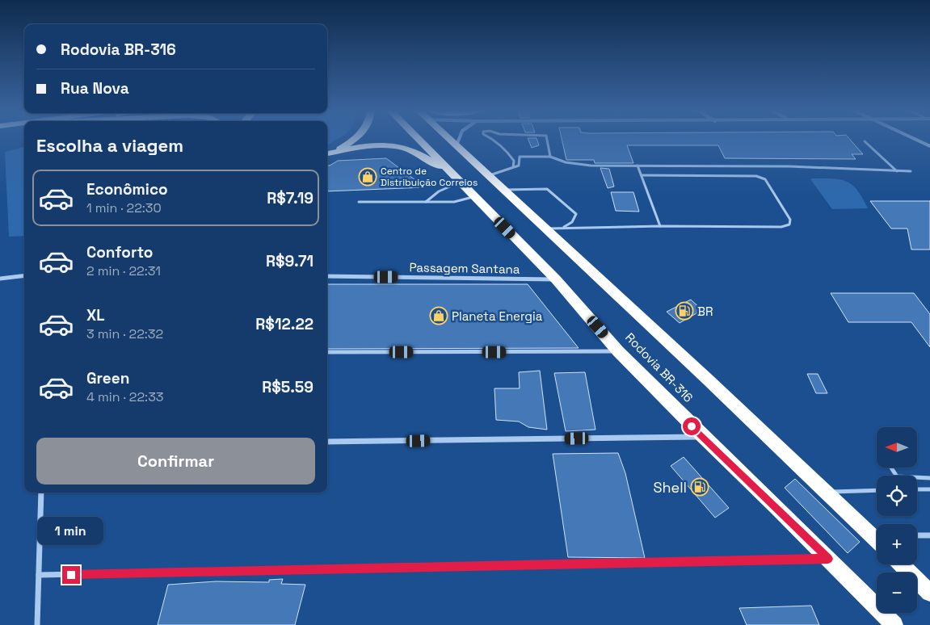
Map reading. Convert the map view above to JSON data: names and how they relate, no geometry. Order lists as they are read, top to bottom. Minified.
{"streets":{"highway":["Rodovia BR-316"],"street":["Passagem Santana"]},"crossings":[["Passagem Santana","Rodovia BR-316"]],"places":{"shop":["Centro de Distribuição Correios","Planeta Energia"],"fuel station":["BR","Shell"]},"north":"left","page":{"banner":["Rodovia BR-316","Rua Nova"],"heading":"Escolha a viagem","list":[{"name":"Econômico","note":"1 min · 22:30","value":"R$7.19"},{"name":"Conforto","note":"2 min · 22:31","value":"R$9.71"},{"name":"XL","note":"3 min · 22:32","value":"R$12.22"},{"name":"Green","note":"4 min · 22:33","value":"R$5.59"}],"map_buttons":["+","−"],"buttons":"Confirmar","bubble":"1 min"}}
